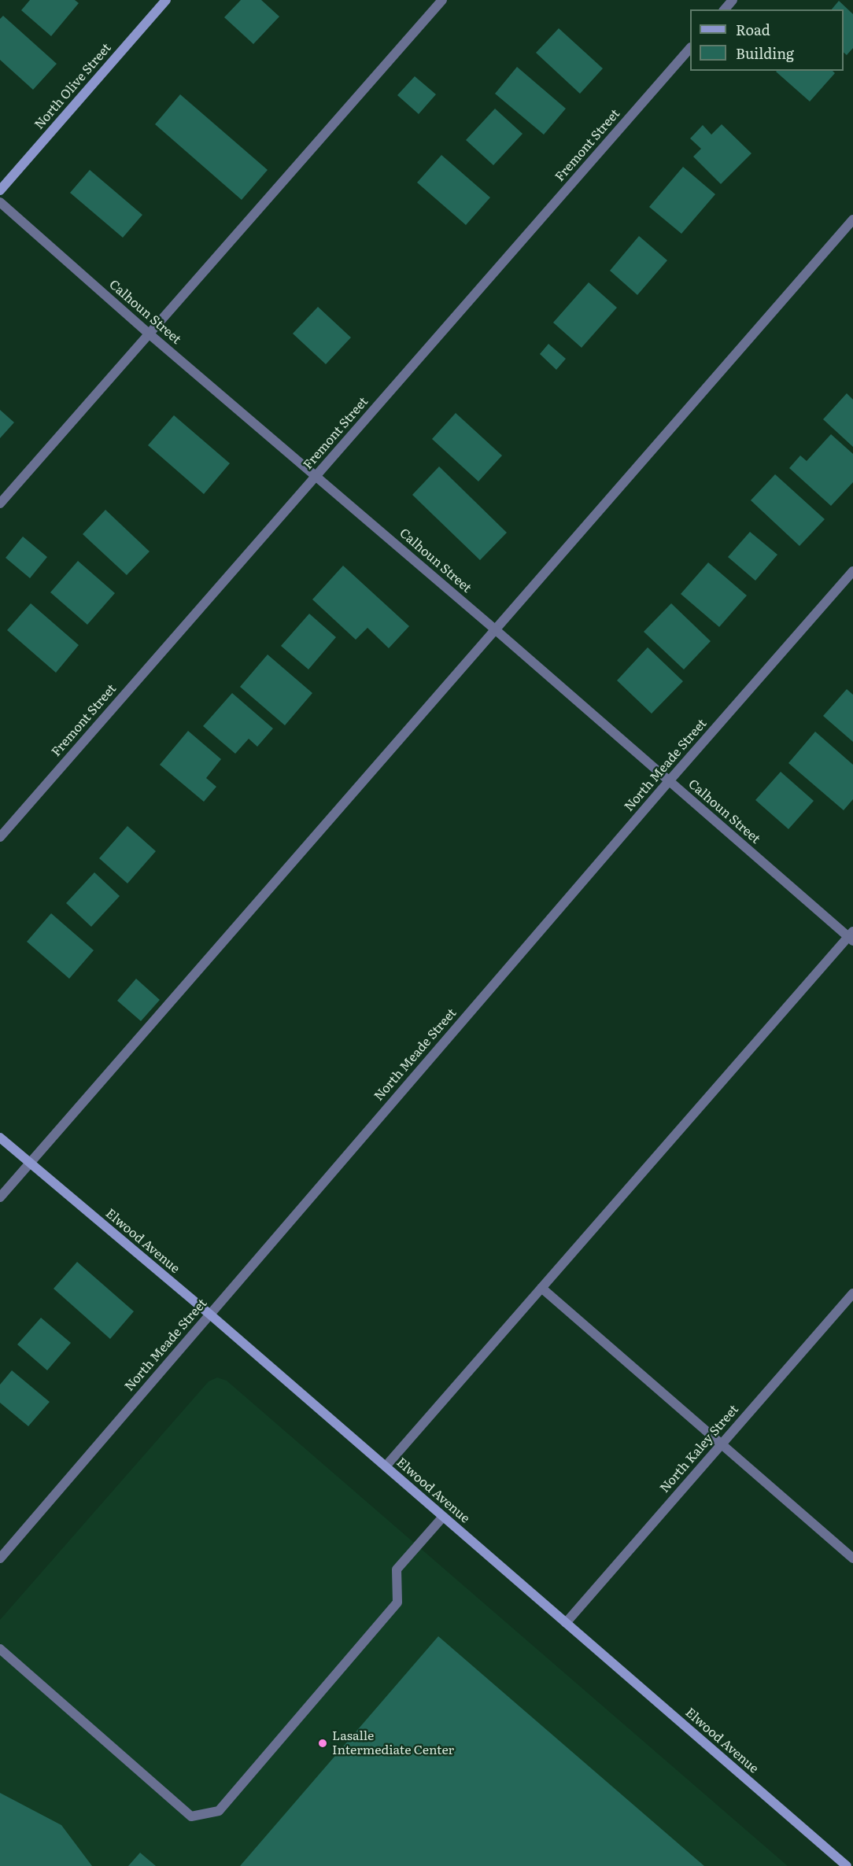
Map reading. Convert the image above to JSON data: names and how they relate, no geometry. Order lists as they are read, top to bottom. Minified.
{"streets":{"street":["North Olive Street","Fremont Street","Calhoun Street","North Meade Street","Elwood Avenue","North Kaley Street"]},"crossings":[["Fremont Street","Calhoun Street"],["Calhoun Street","North Meade Street"],["North Meade Street","Elwood Avenue"],["Elwood Avenue","North Kaley Street"]],"places":["Lasalle Intermediate Center"],"legend":["Road","Building"]}
